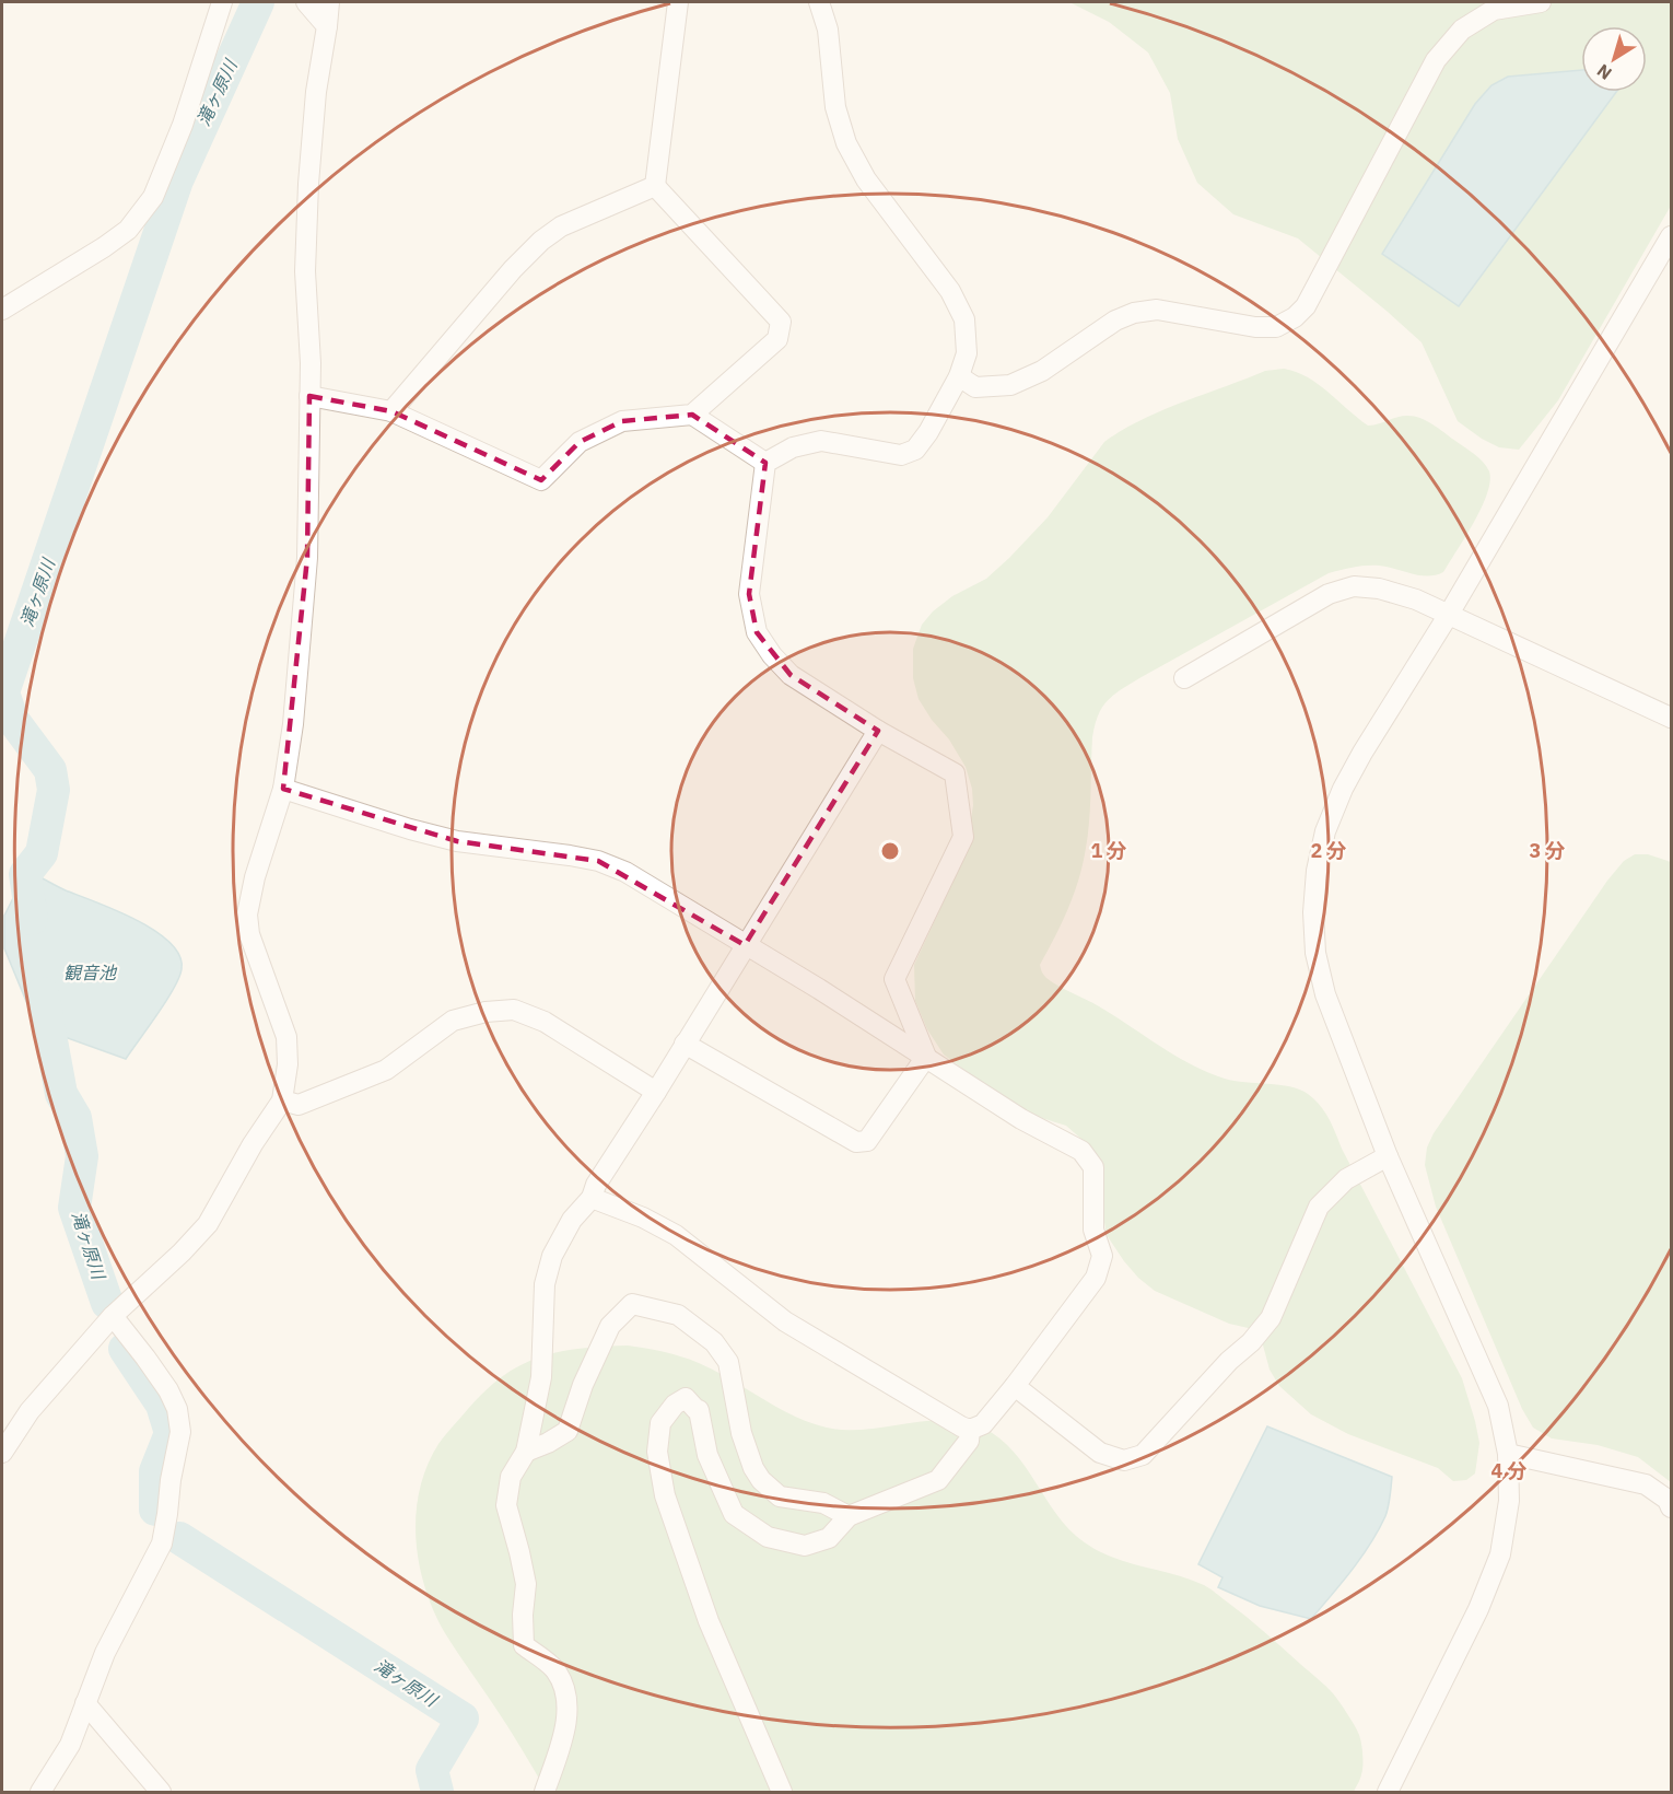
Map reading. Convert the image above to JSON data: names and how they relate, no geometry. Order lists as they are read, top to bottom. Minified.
{"water":["滝ヶ原川","観音池"],"north":"bottom left","rings":["1 分","2 分","3 分","4 分"]}
